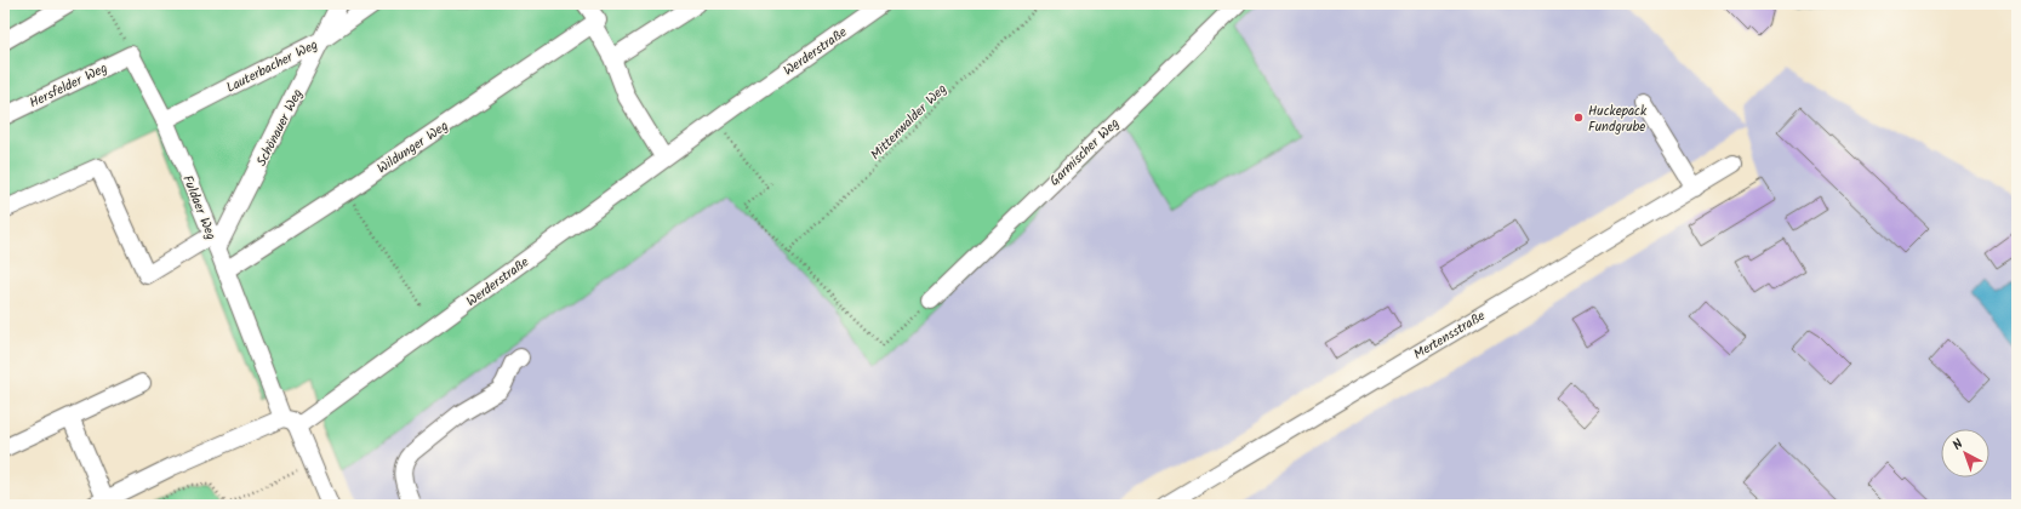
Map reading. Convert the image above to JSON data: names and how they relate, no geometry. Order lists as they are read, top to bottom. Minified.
{"streets":{"street":["Werderstraße","Lauterbacher Weg","Hersfelder Weg","Schönauer Weg","Wildunger Weg","Garmischer Weg","Fuldaer Weg","Mertensstraße"],"path":["Mittenwalder Weg"]},"crossings":[["Lauterbacher Weg","Schönauer Weg"],["Lauterbacher Weg","Fuldaer Weg"],["Hersfelder Weg","Fuldaer Weg"],["Schönauer Weg","Fuldaer Weg"],["Wildunger Weg","Fuldaer Weg"]],"places":["Huckepack Fundgrube"],"north":"top left"}
